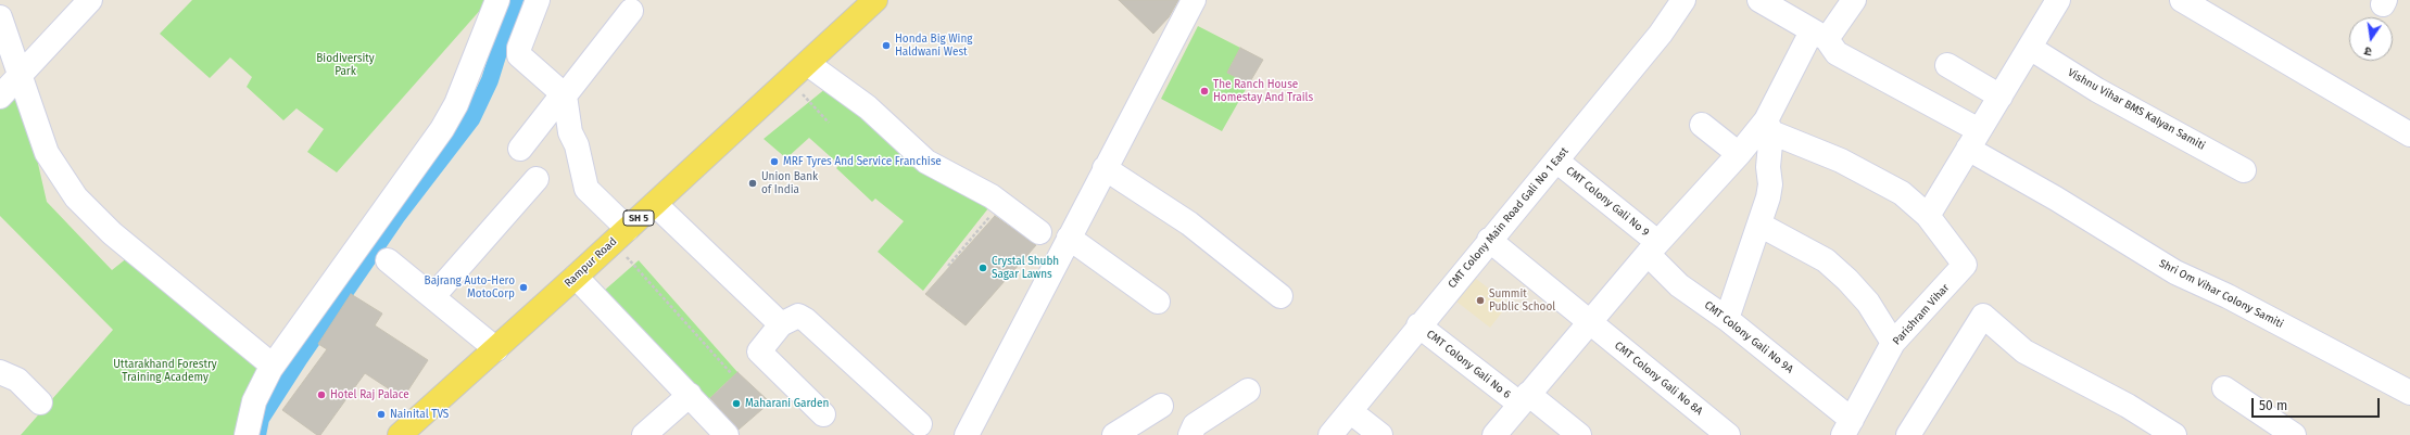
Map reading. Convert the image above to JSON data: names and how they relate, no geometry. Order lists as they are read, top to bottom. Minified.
{"streets":{"main road":["SH 5","Rampur Road"],"street":["Vishnu Vihar BMS Kalyan Samiti","CMT Colony Gali No 9","CMT Colony Main Road Gali No 1 East","Shri Om Vihar Colony Samiti","Parishram Vihar","CMT Colony Gali No 9A","CMT Colony Gali No 6","CMT Colony Gali No 8A"]},"crossings":[["CMT Colony Gali No 9","CMT Colony Main Road Gali No 1 East"],["CMT Colony Gali No 9","CMT Colony Gali No 9A"],["CMT Colony Main Road Gali No 1 East","CMT Colony Gali No 6"],["CMT Colony Main Road Gali No 1 East","CMT Colony Gali No 8A"],["Parishram Vihar","CMT Colony Gali No 9A"]],"parks":["Biodiversity Park","Uttarakhand Forestry Training Academy"],"places":["Honda Big Wing Haldwani West","The Ranch House Homestay And Trails","MRF Tyres And Service Franchise","Union Bank of India","Crystal Shubh Sagar Lawns","Bajrang Auto-Hero MotoCorp","Summit Public School","Hotel Raj Palace","Maharani Garden","Nainital TVS"],"scale_bar":"50 m","north":"bottom"}
